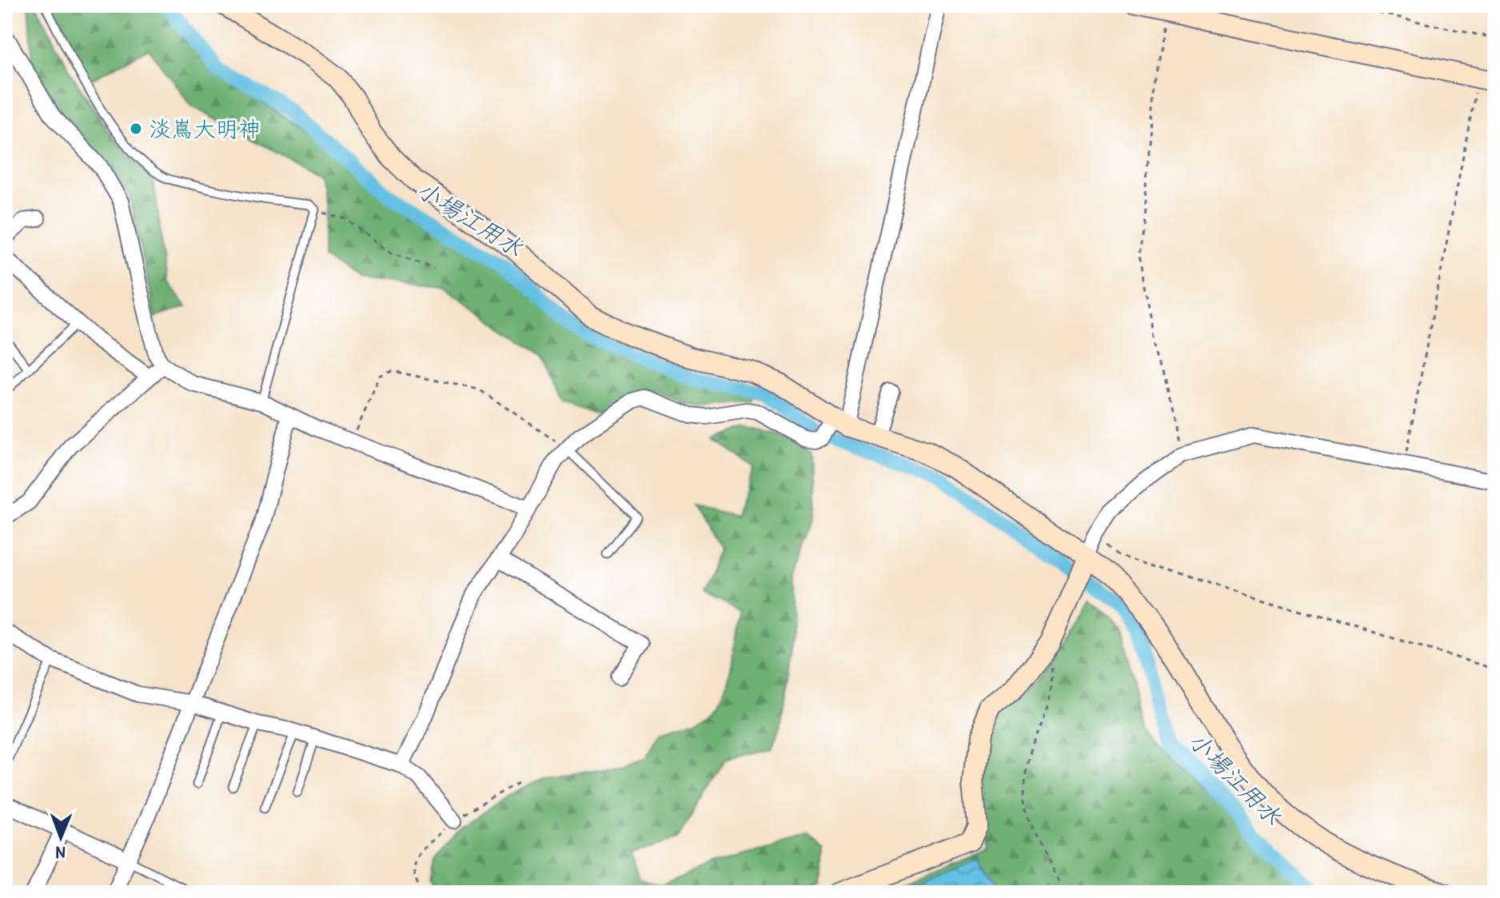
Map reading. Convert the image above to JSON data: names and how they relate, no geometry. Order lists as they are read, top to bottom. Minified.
{"water":["小場江用水"],"places":["淡嶌大明神"],"north":"bottom"}
